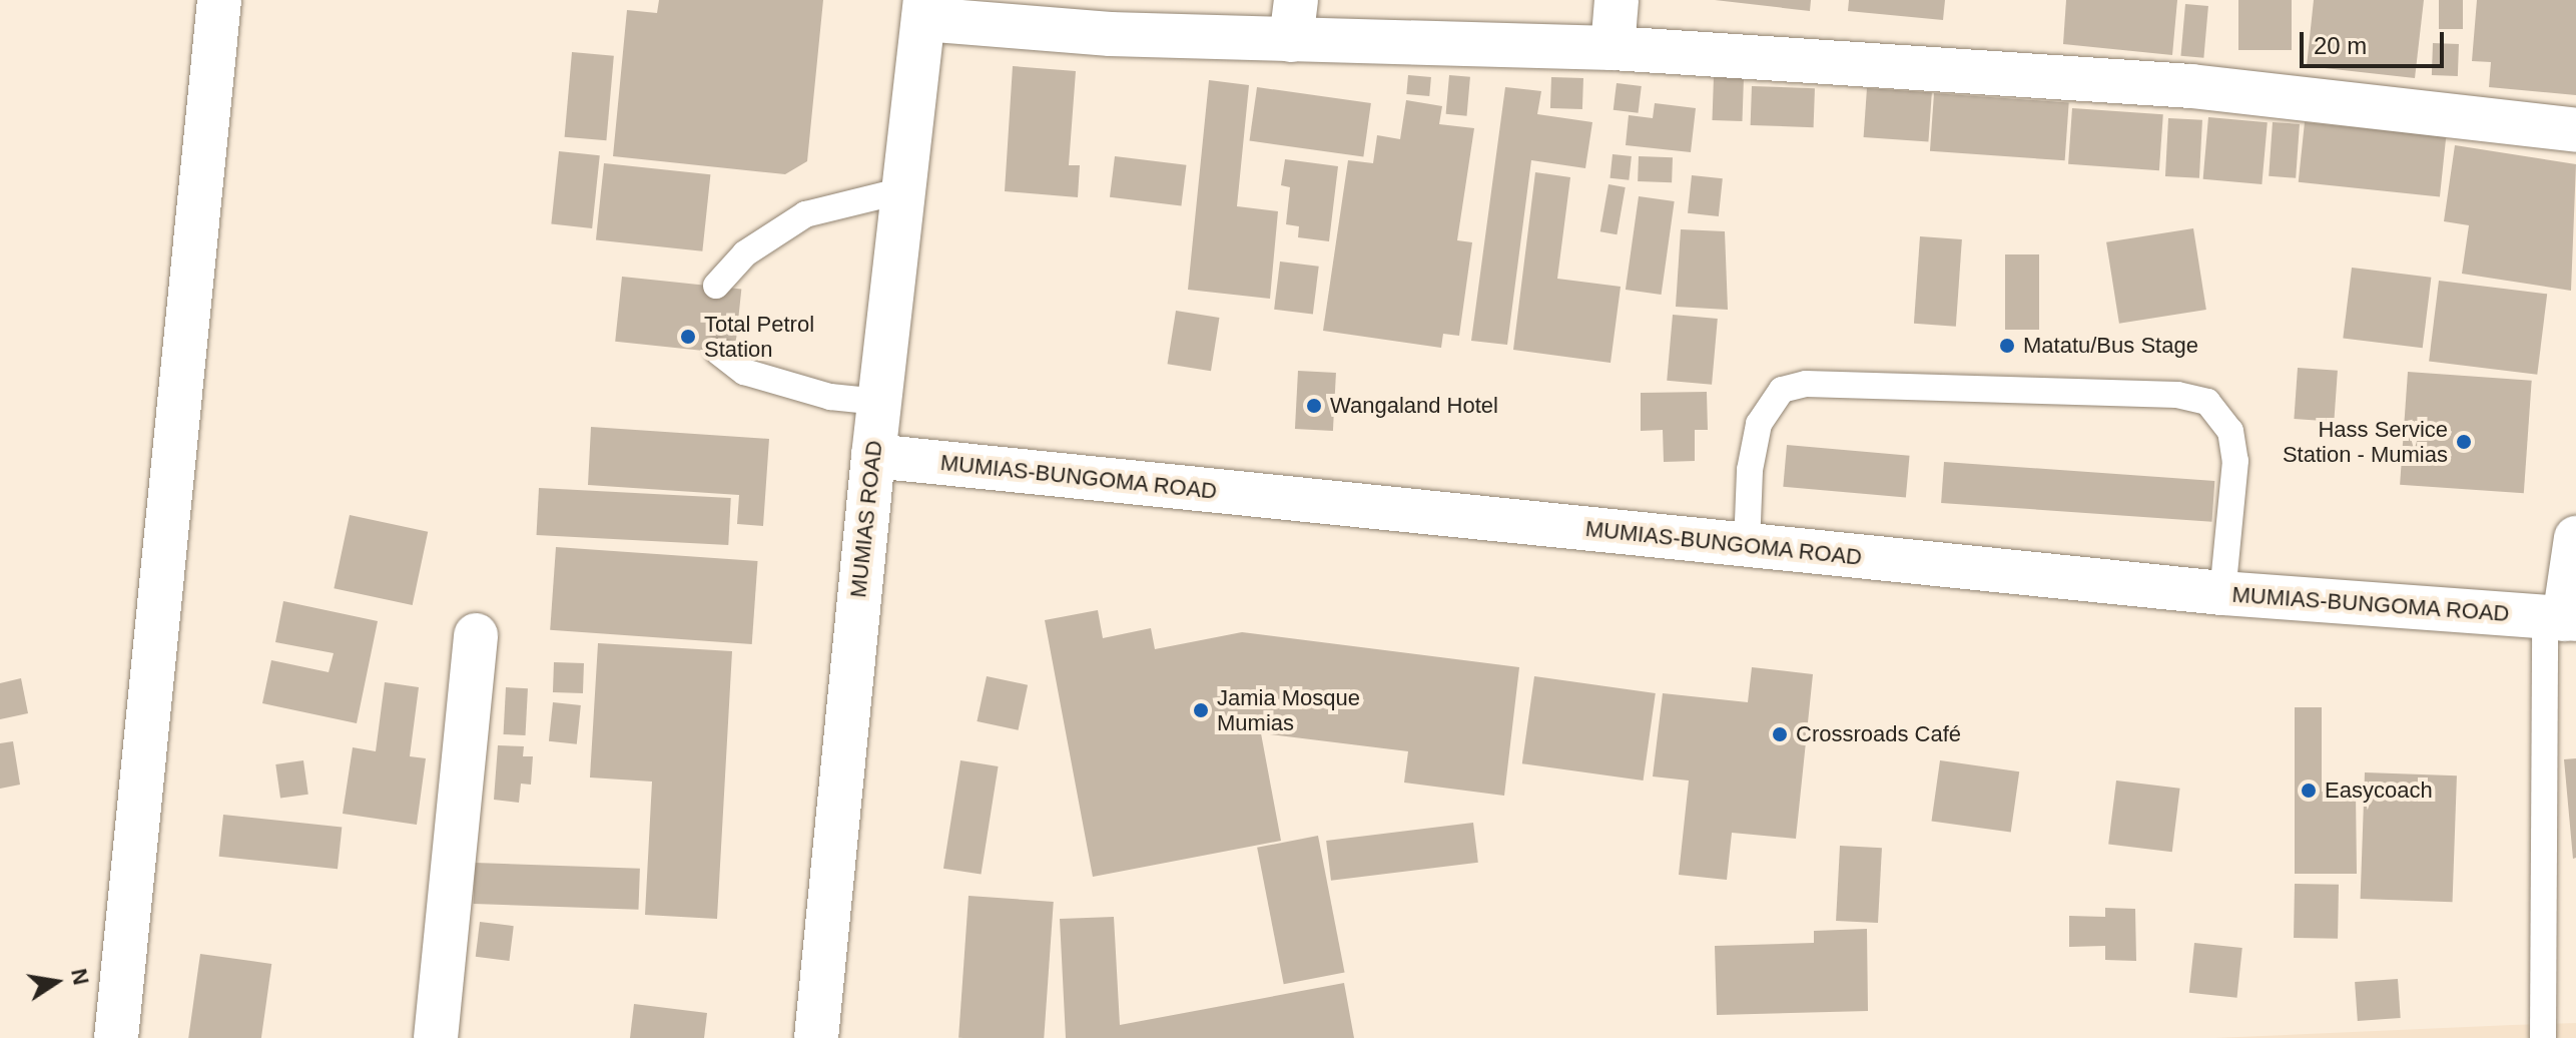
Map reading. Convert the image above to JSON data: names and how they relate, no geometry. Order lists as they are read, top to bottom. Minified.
{"streets":{"street":["MUMIAS-BUNGOMA ROAD","MUMIAS ROAD"]},"crossings":[["MUMIAS-BUNGOMA ROAD","MUMIAS ROAD"]],"places":["Total Petrol Station","Matatu/Bus Stage","Wangaland Hotel","Hass Service Station - Mumias","Jamia Mosque Mumias","Crossroads Café","Easycoach"],"scale_bar":"20 m","north":"right"}
